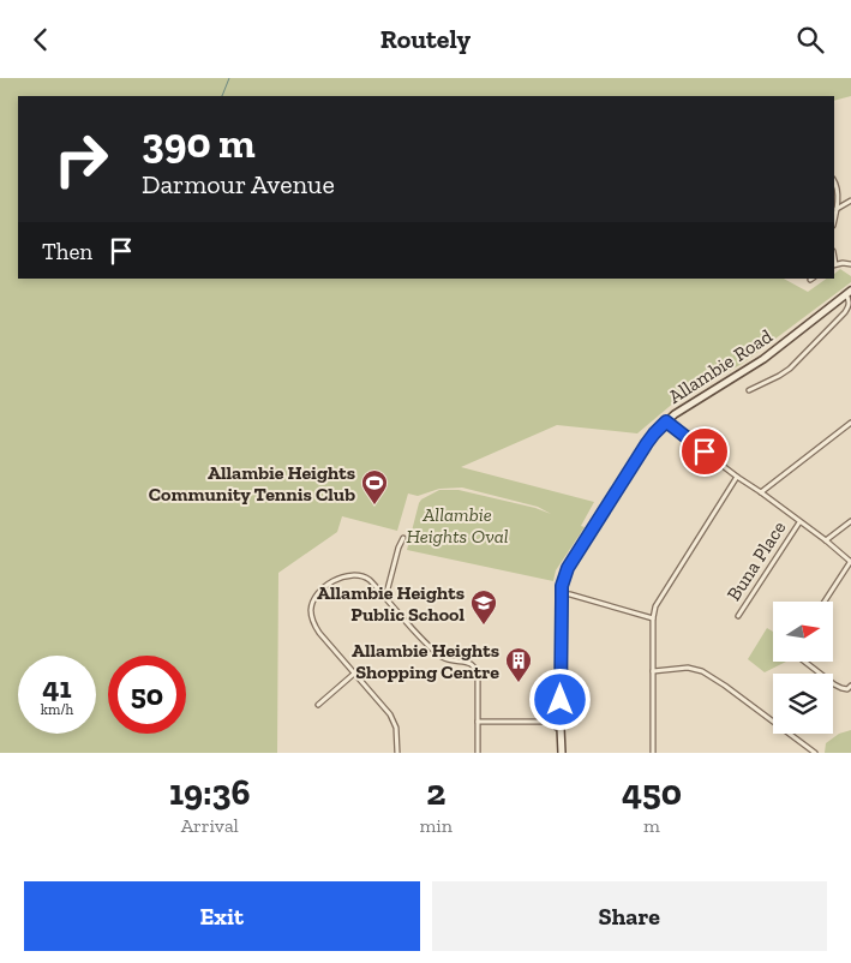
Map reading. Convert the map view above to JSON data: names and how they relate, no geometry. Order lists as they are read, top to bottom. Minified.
{"streets":{"main road":["Allambie Road"],"street":["Buna Place"]},"parks":["Allambie Heights Oval"],"places":{"sports":["Allambie Heights Community Tennis Club"],"school or university":["Allambie Heights Public School"],"building":["Allambie Heights Shopping Centre"]},"north":"right","page":{"header":"Routely","turn":["390 m","Darmour Avenue"],"then":"Then","speed":"41 km/h","limit":"50","eta":["19:36","Arrival","2","min","450","m"],"buttons":["Exit","Share"]}}
